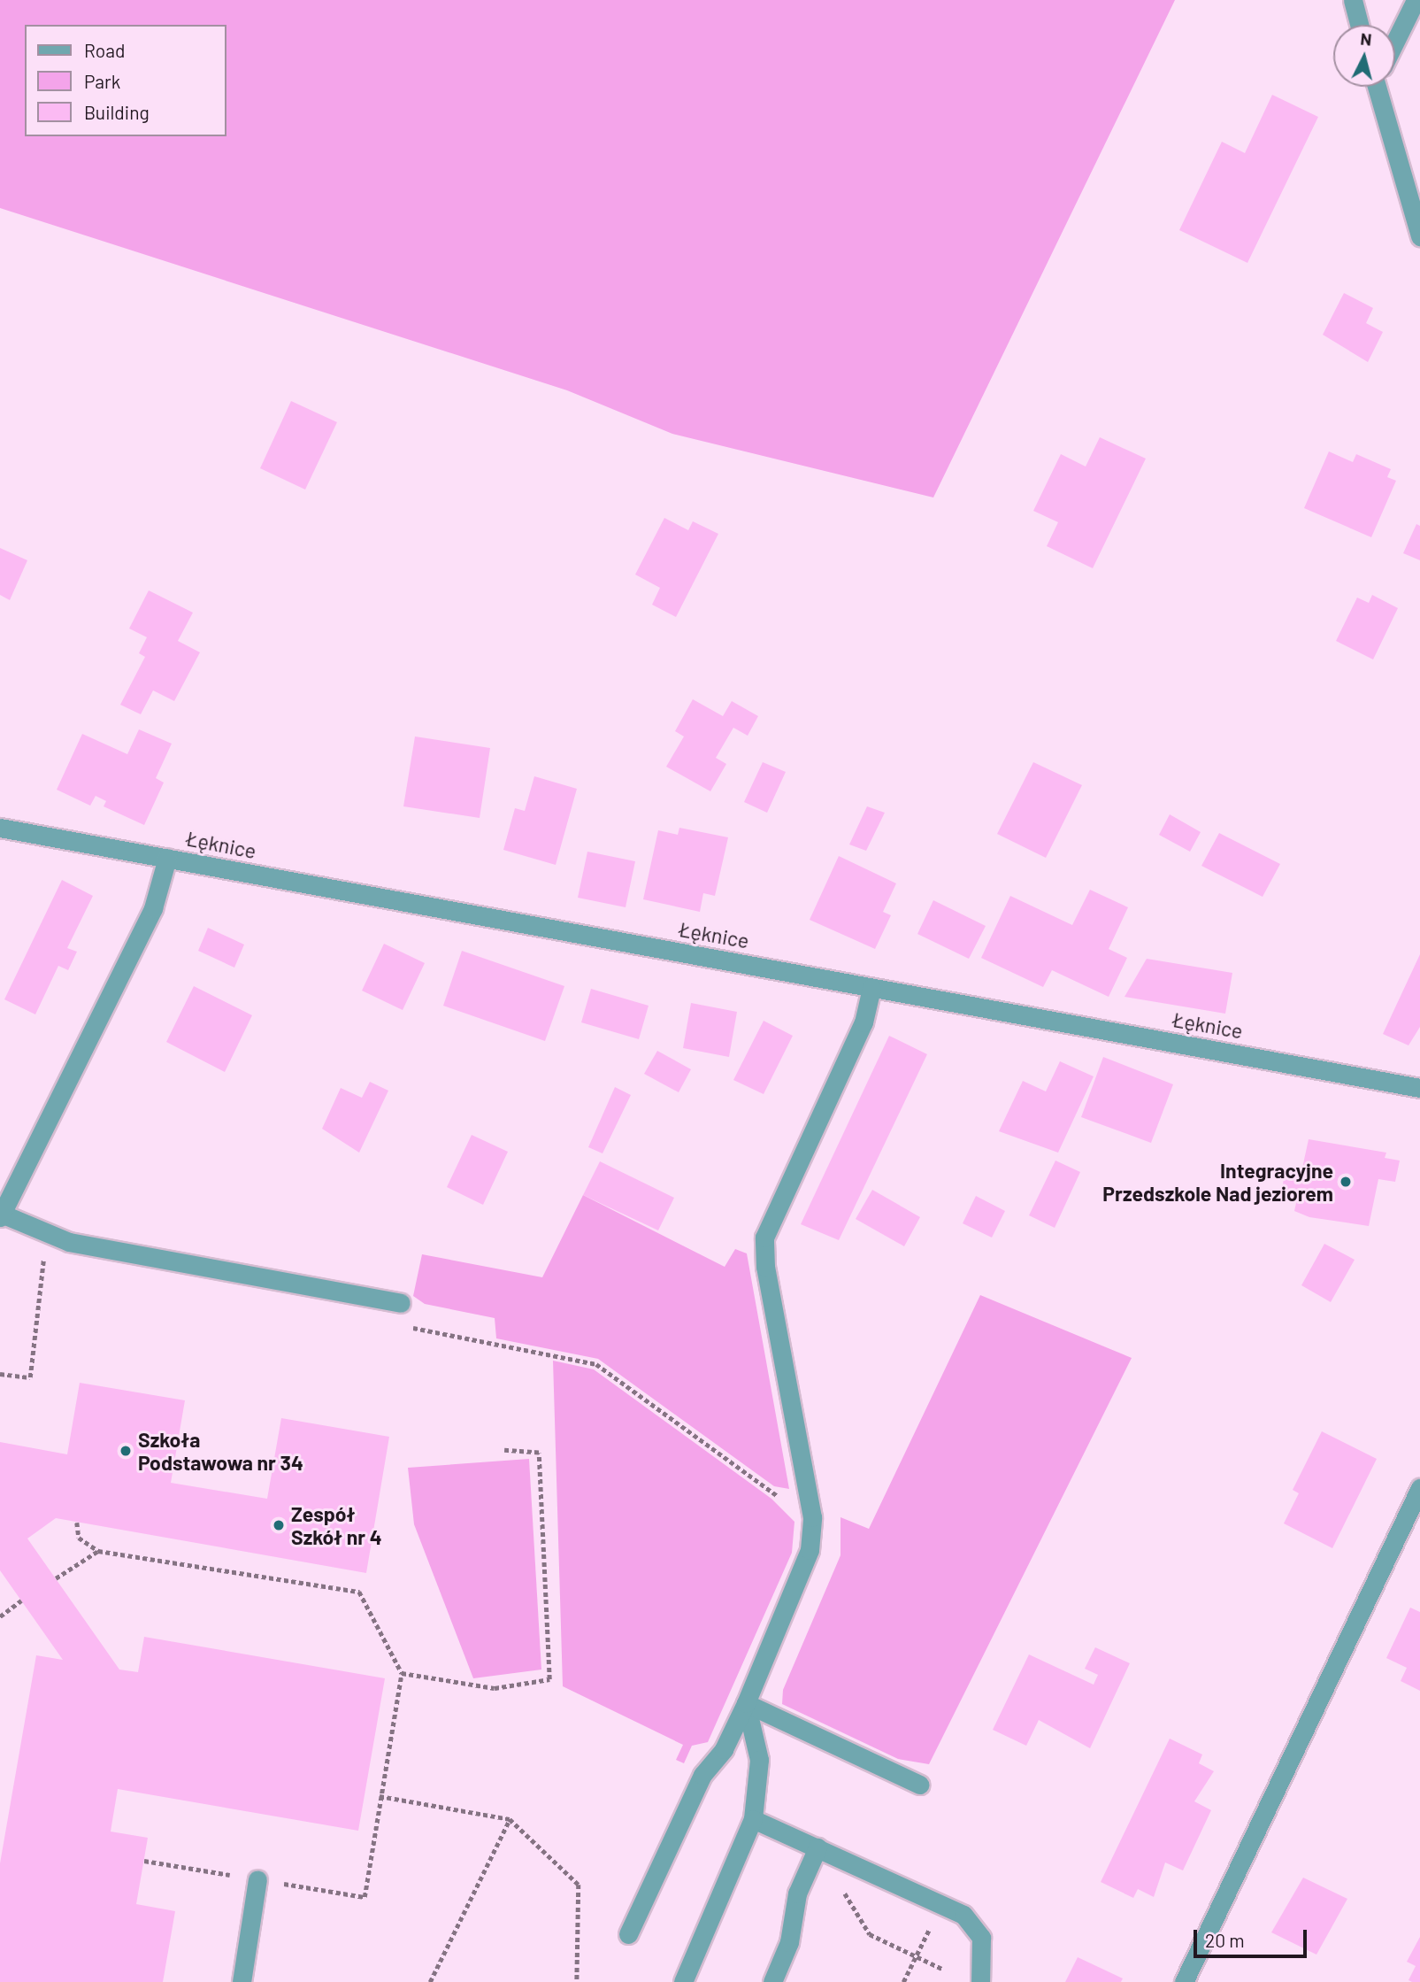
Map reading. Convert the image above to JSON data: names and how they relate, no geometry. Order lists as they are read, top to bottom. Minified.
{"streets":{"street":["Łęknice"]},"places":["Integracyjne Przedszkole Nad jeziorem","Szkoła Podstawowa nr 34","Zespół Szkół nr 4"],"legend":["Road","Park","Building"],"scale_bar":"20 m","north":"top"}
